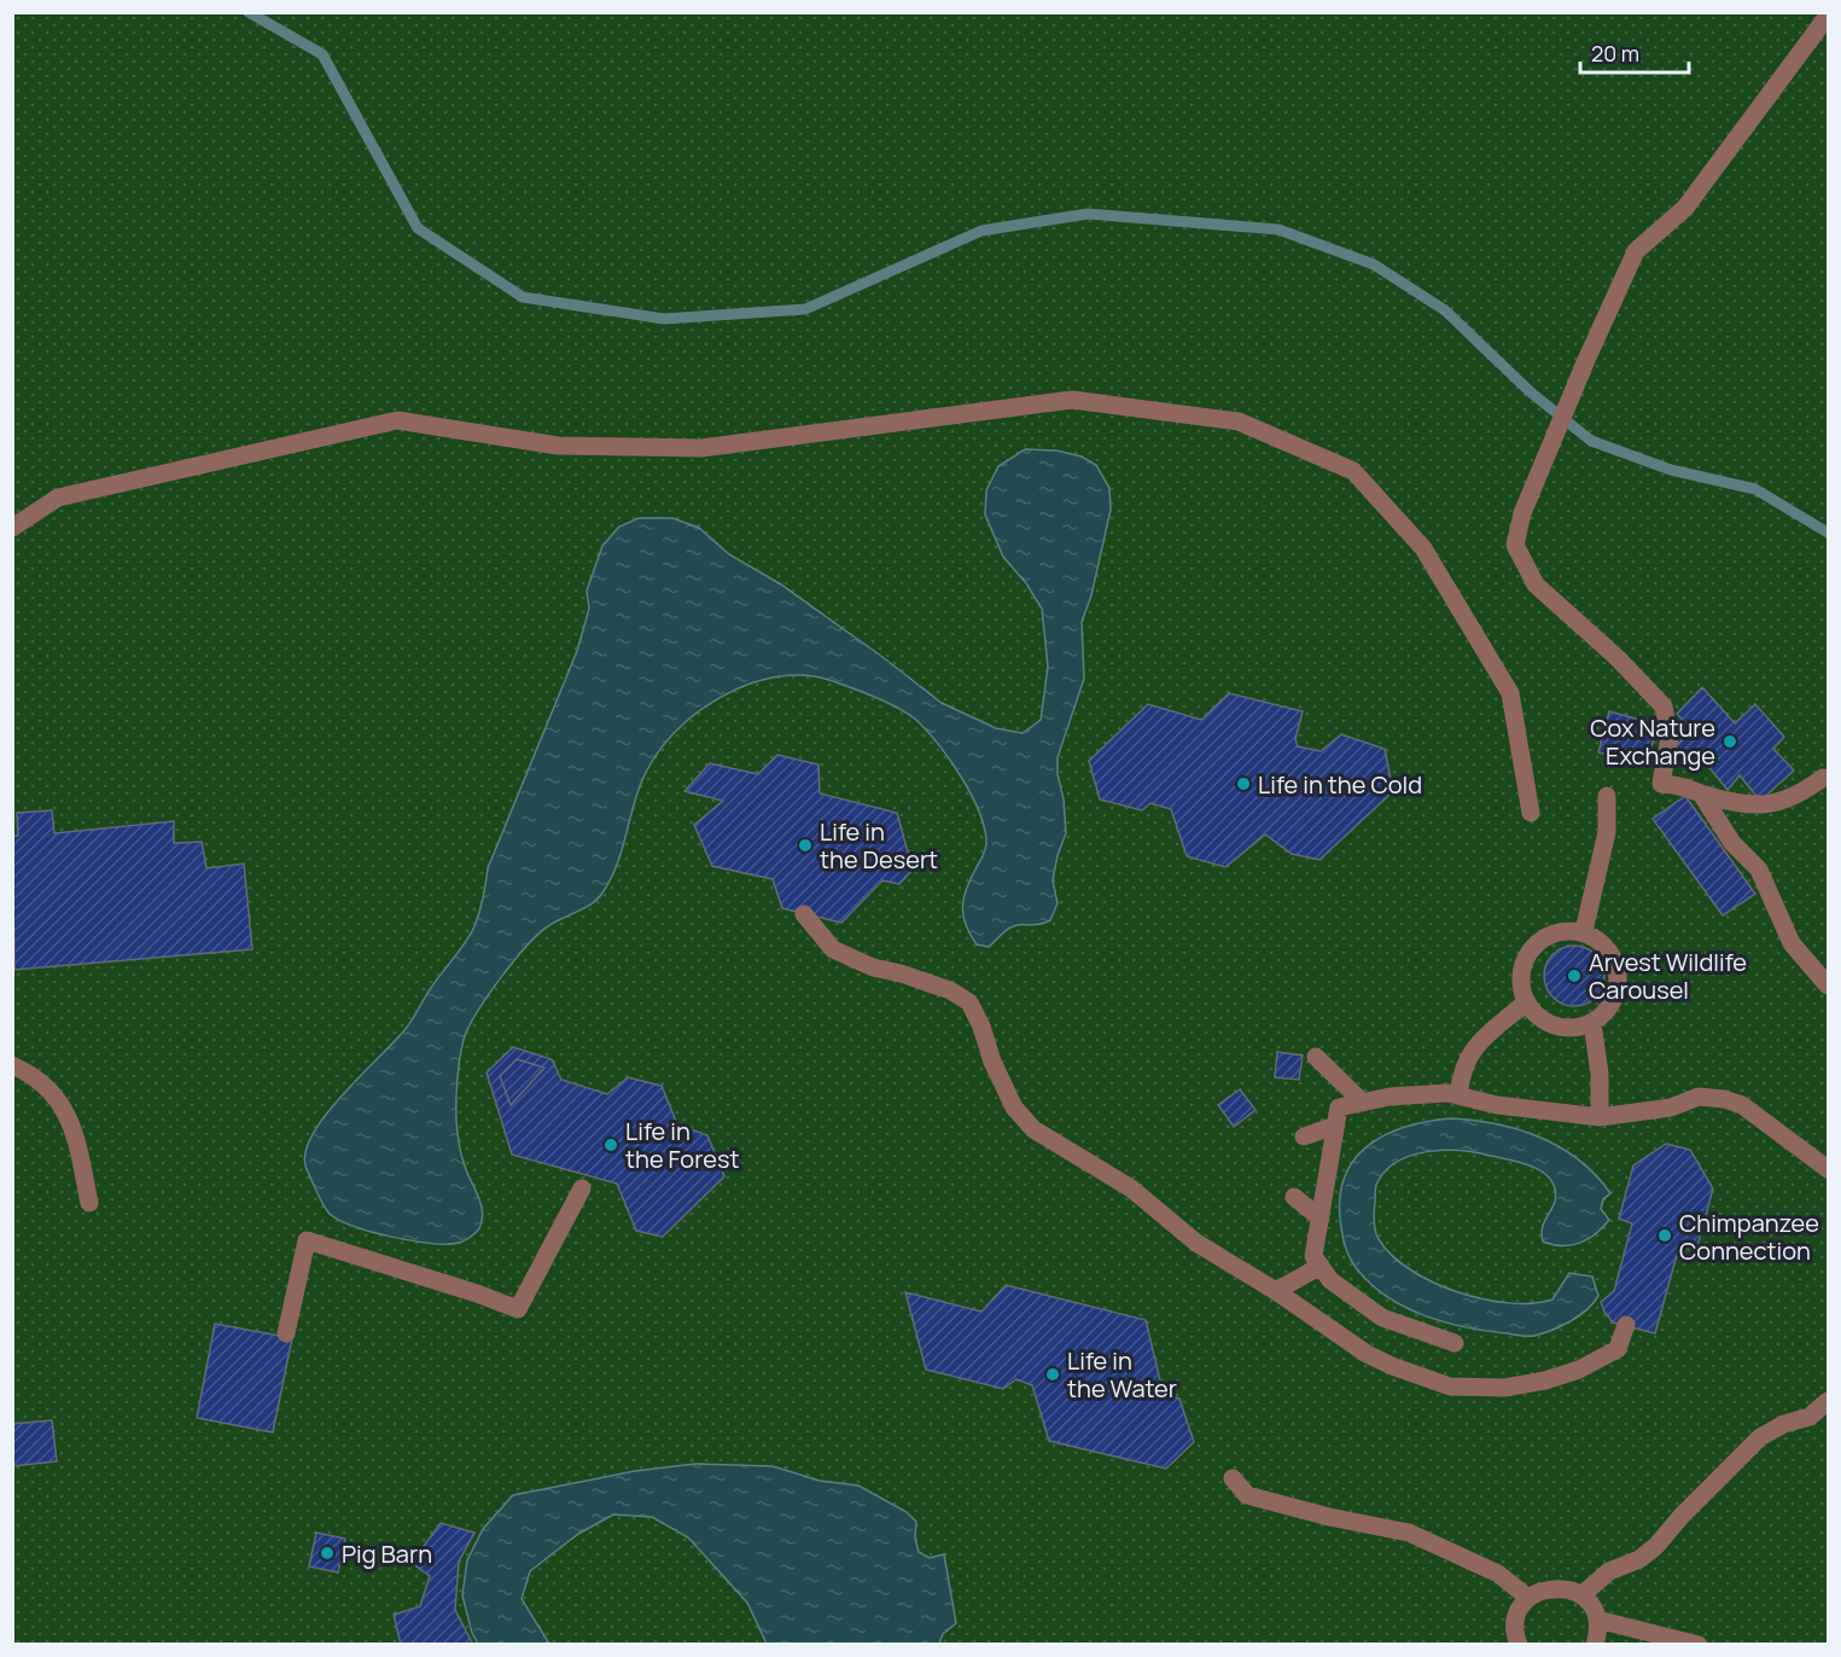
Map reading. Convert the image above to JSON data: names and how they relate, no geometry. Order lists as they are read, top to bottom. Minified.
{"places":["Cox Nature Exchange","Life in the Cold","Life in the Desert","Arvest Wildlife Carousel","Life in the Forest","Chimpanzee Connection","Life in the Water","Pig Barn"],"scale_bar":"20 m"}
